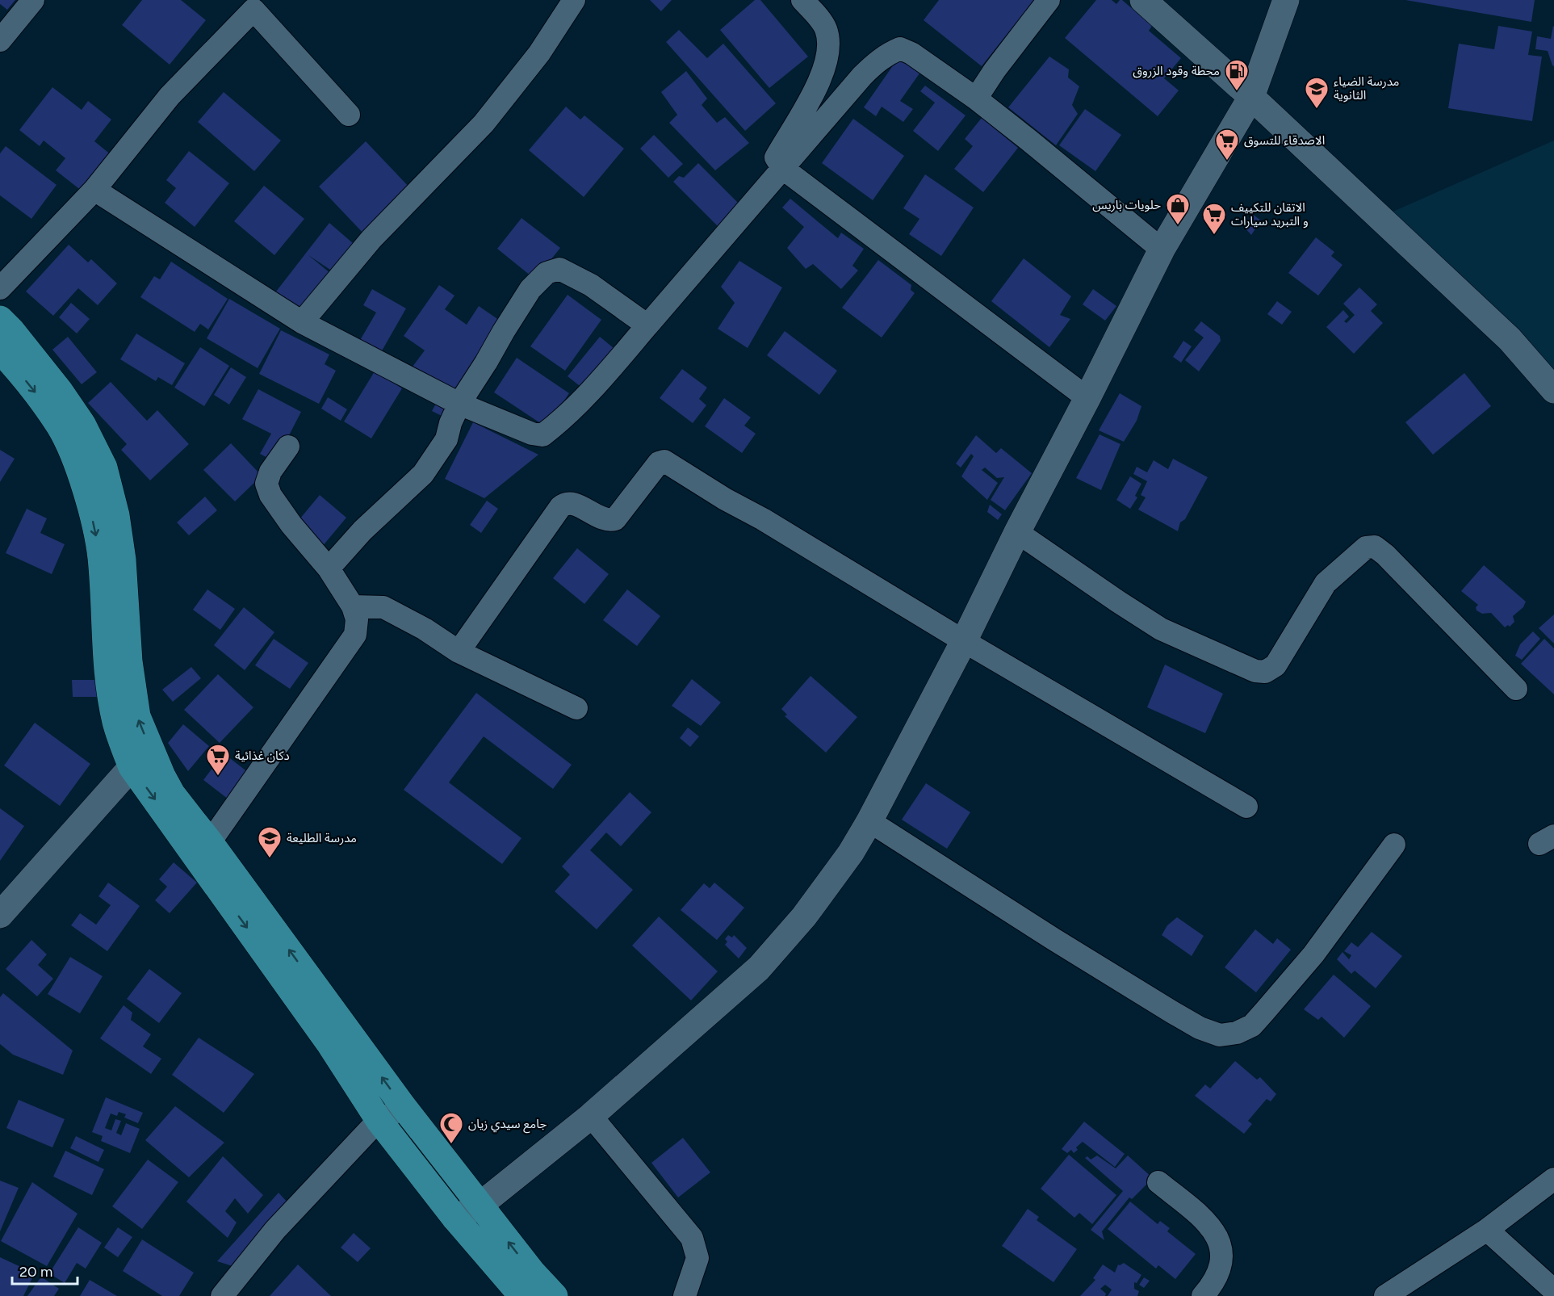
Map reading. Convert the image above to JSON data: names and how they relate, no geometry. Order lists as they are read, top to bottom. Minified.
{"places":{"fuel station":["محطة وقود الزروق"],"school or university":["مدرسة الضياء الثانوية","مدرسة الطليعة"],"supermarket":["الاصدقاء للتسوق","الاتقان للتكييف و التبريد سيارات","دكان غذائية"],"shop":["حلويات باريس"],"mosque":["جامع سيدي زيان"]},"scale_bar":"20 m"}
